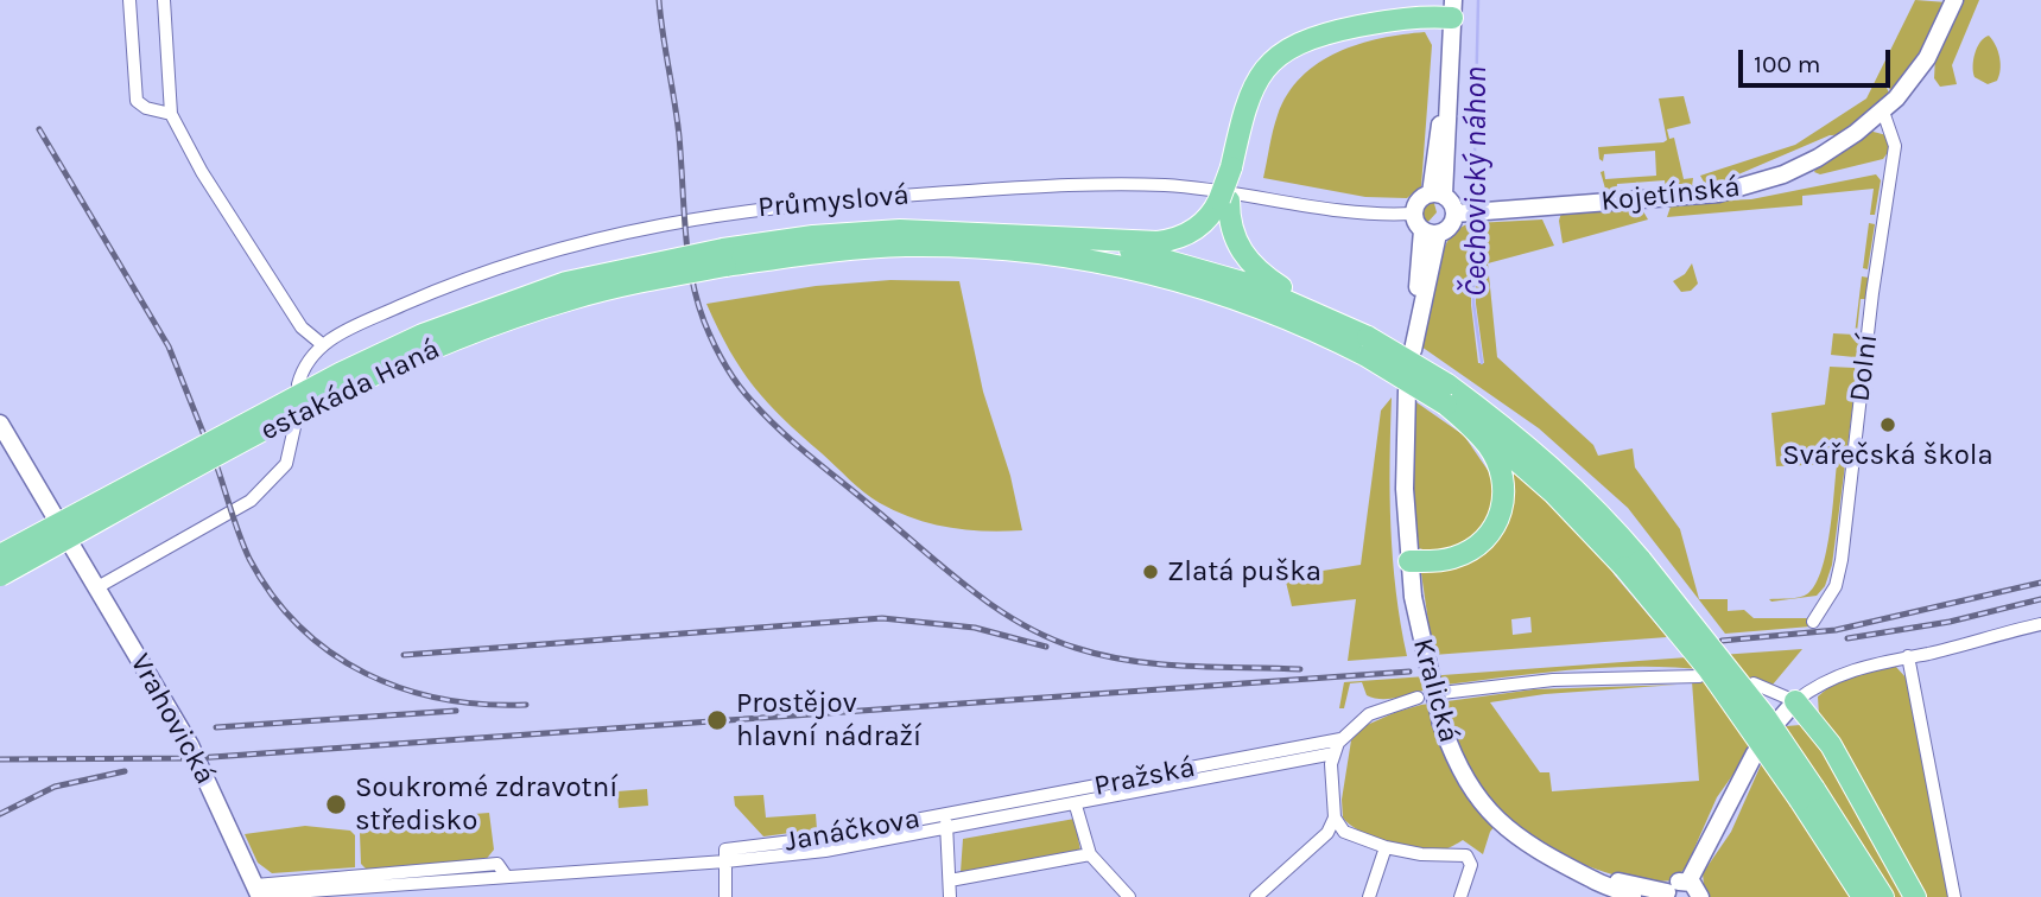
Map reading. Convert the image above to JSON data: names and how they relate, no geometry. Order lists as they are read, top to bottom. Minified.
{"streets":{"highway":["estakáda Haná"],"main road":["Kojetínská","Kralická","Vrahovická"],"street":["Průmyslová","Dolní","Pražská","Janáčkova"]},"crossings":[["Kojetínská","Průmyslová"],["Kojetínská","Dolní"],["Vrahovická","Janáčkova"],["Pražská","Janáčkova"]],"water":["Čechovický náhon"],"places":["Svářečská škola","Zlatá puška","Prostějov hlavní nádraží","Soukromé zdravotní středisko"],"scale_bar":"100 m"}
